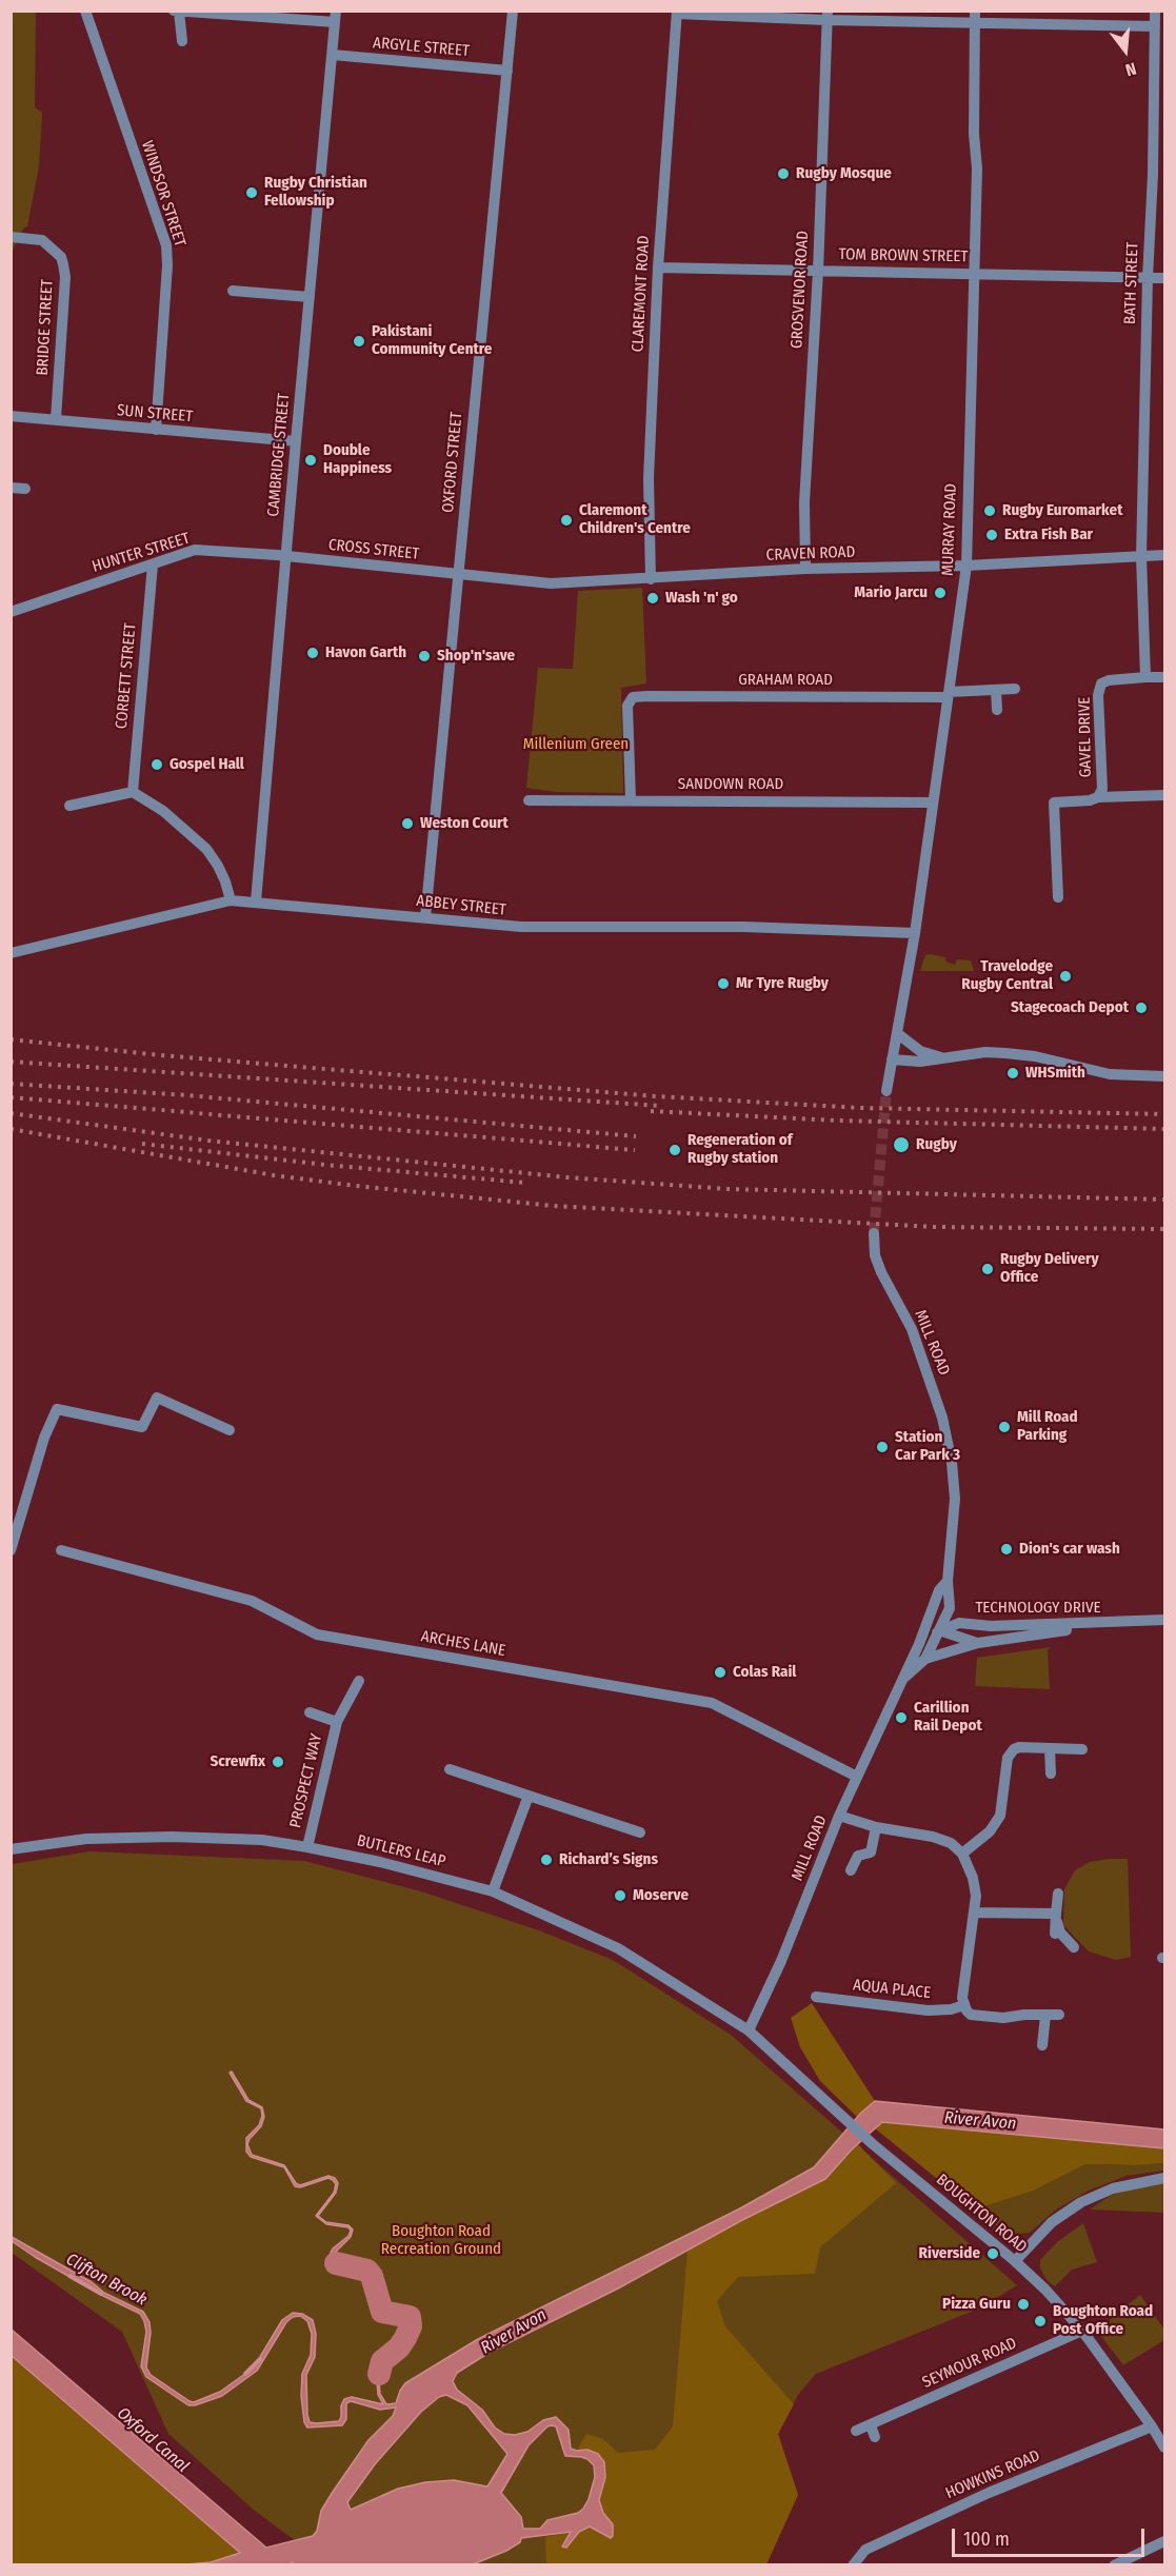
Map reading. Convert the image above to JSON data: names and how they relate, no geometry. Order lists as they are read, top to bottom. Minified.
{"streets":{"street":["ARGYLE STREET","WINDSOR STREET","TOM BROWN STREET","BATH STREET","GROSVENOR ROAD","CLAREMONT ROAD","BRIDGE STREET","SUN STREET","CAMBRIDGE STREET","OXFORD STREET","MURRAY ROAD","CROSS STREET","HUNTER STREET","CRAVEN ROAD","CORBETT STREET","GRAHAM ROAD","GAVEL DRIVE","SANDOWN ROAD","ABBEY STREET","MILL ROAD","TECHNOLOGY DRIVE","ARCHES LANE","PROSPECT WAY","BUTLERS LEAP","AQUA PLACE","BOUGHTON ROAD","SEYMOUR ROAD","HOWKINS ROAD"]},"crossings":[["ARGYLE STREET","CAMBRIDGE STREET"],["ARGYLE STREET","OXFORD STREET"],["WINDSOR STREET","SUN STREET"],["TOM BROWN STREET","BATH STREET"],["TOM BROWN STREET","GROSVENOR ROAD"],["TOM BROWN STREET","CLAREMONT ROAD"],["TOM BROWN STREET","MURRAY ROAD"],["BATH STREET","CRAVEN ROAD"],["GROSVENOR ROAD","CRAVEN ROAD"],["CLAREMONT ROAD","CRAVEN ROAD"],["BRIDGE STREET","SUN STREET"],["SUN STREET","CAMBRIDGE STREET"],["CAMBRIDGE STREET","CROSS STREET"],["CAMBRIDGE STREET","HUNTER STREET"],["CAMBRIDGE STREET","ABBEY STREET"],["OXFORD STREET","CROSS STREET"],["OXFORD STREET","CRAVEN ROAD"],["OXFORD STREET","ABBEY STREET"],["MURRAY ROAD","CRAVEN ROAD"],["MURRAY ROAD","GRAHAM ROAD"],["MURRAY ROAD","SANDOWN ROAD"],["MURRAY ROAD","ABBEY STREET"],["CROSS STREET","HUNTER STREET"],["CROSS STREET","CRAVEN ROAD"],["HUNTER STREET","CORBETT STREET"],["GRAHAM ROAD","SANDOWN ROAD"],["MILL ROAD","TECHNOLOGY DRIVE"],["MILL ROAD","ARCHES LANE"],["MILL ROAD","BUTLERS LEAP"],["MILL ROAD","BOUGHTON ROAD"],["PROSPECT WAY","BUTLERS LEAP"],["BUTLERS LEAP","BOUGHTON ROAD"],["BOUGHTON ROAD","SEYMOUR ROAD"],["BOUGHTON ROAD","HOWKINS ROAD"]],"water":["River Avon","Clifton Brook","Oxford Canal"],"parks":["Millenium Green","Boughton Road Recreation Ground"],"places":["Rugby Mosque","Rugby Christian Fellowship","Pakistani Community Centre","Double Happiness","Rugby Euromarket","Claremont Children's Centre","Extra Fish Bar","Mario Jarcu","Wash 'n' go","Havon Garth","Shop'n'save","Gospel Hall","Weston Court","Travelodge Rugby Central","Mr Tyre Rugby","Stagecoach Depot","WHSmith","Rugby","Regeneration of Rugby station","Rugby Delivery Office","Mill Road Parking","Station Car Park 3","Dion's car wash","Colas Rail","Carillion Rail Depot","Screwfix","Richard’s Signs","Moserve","Riverside","Pizza Guru","Boughton Road Post Office"],"scale_bar":"100 m","north":"bottom"}
